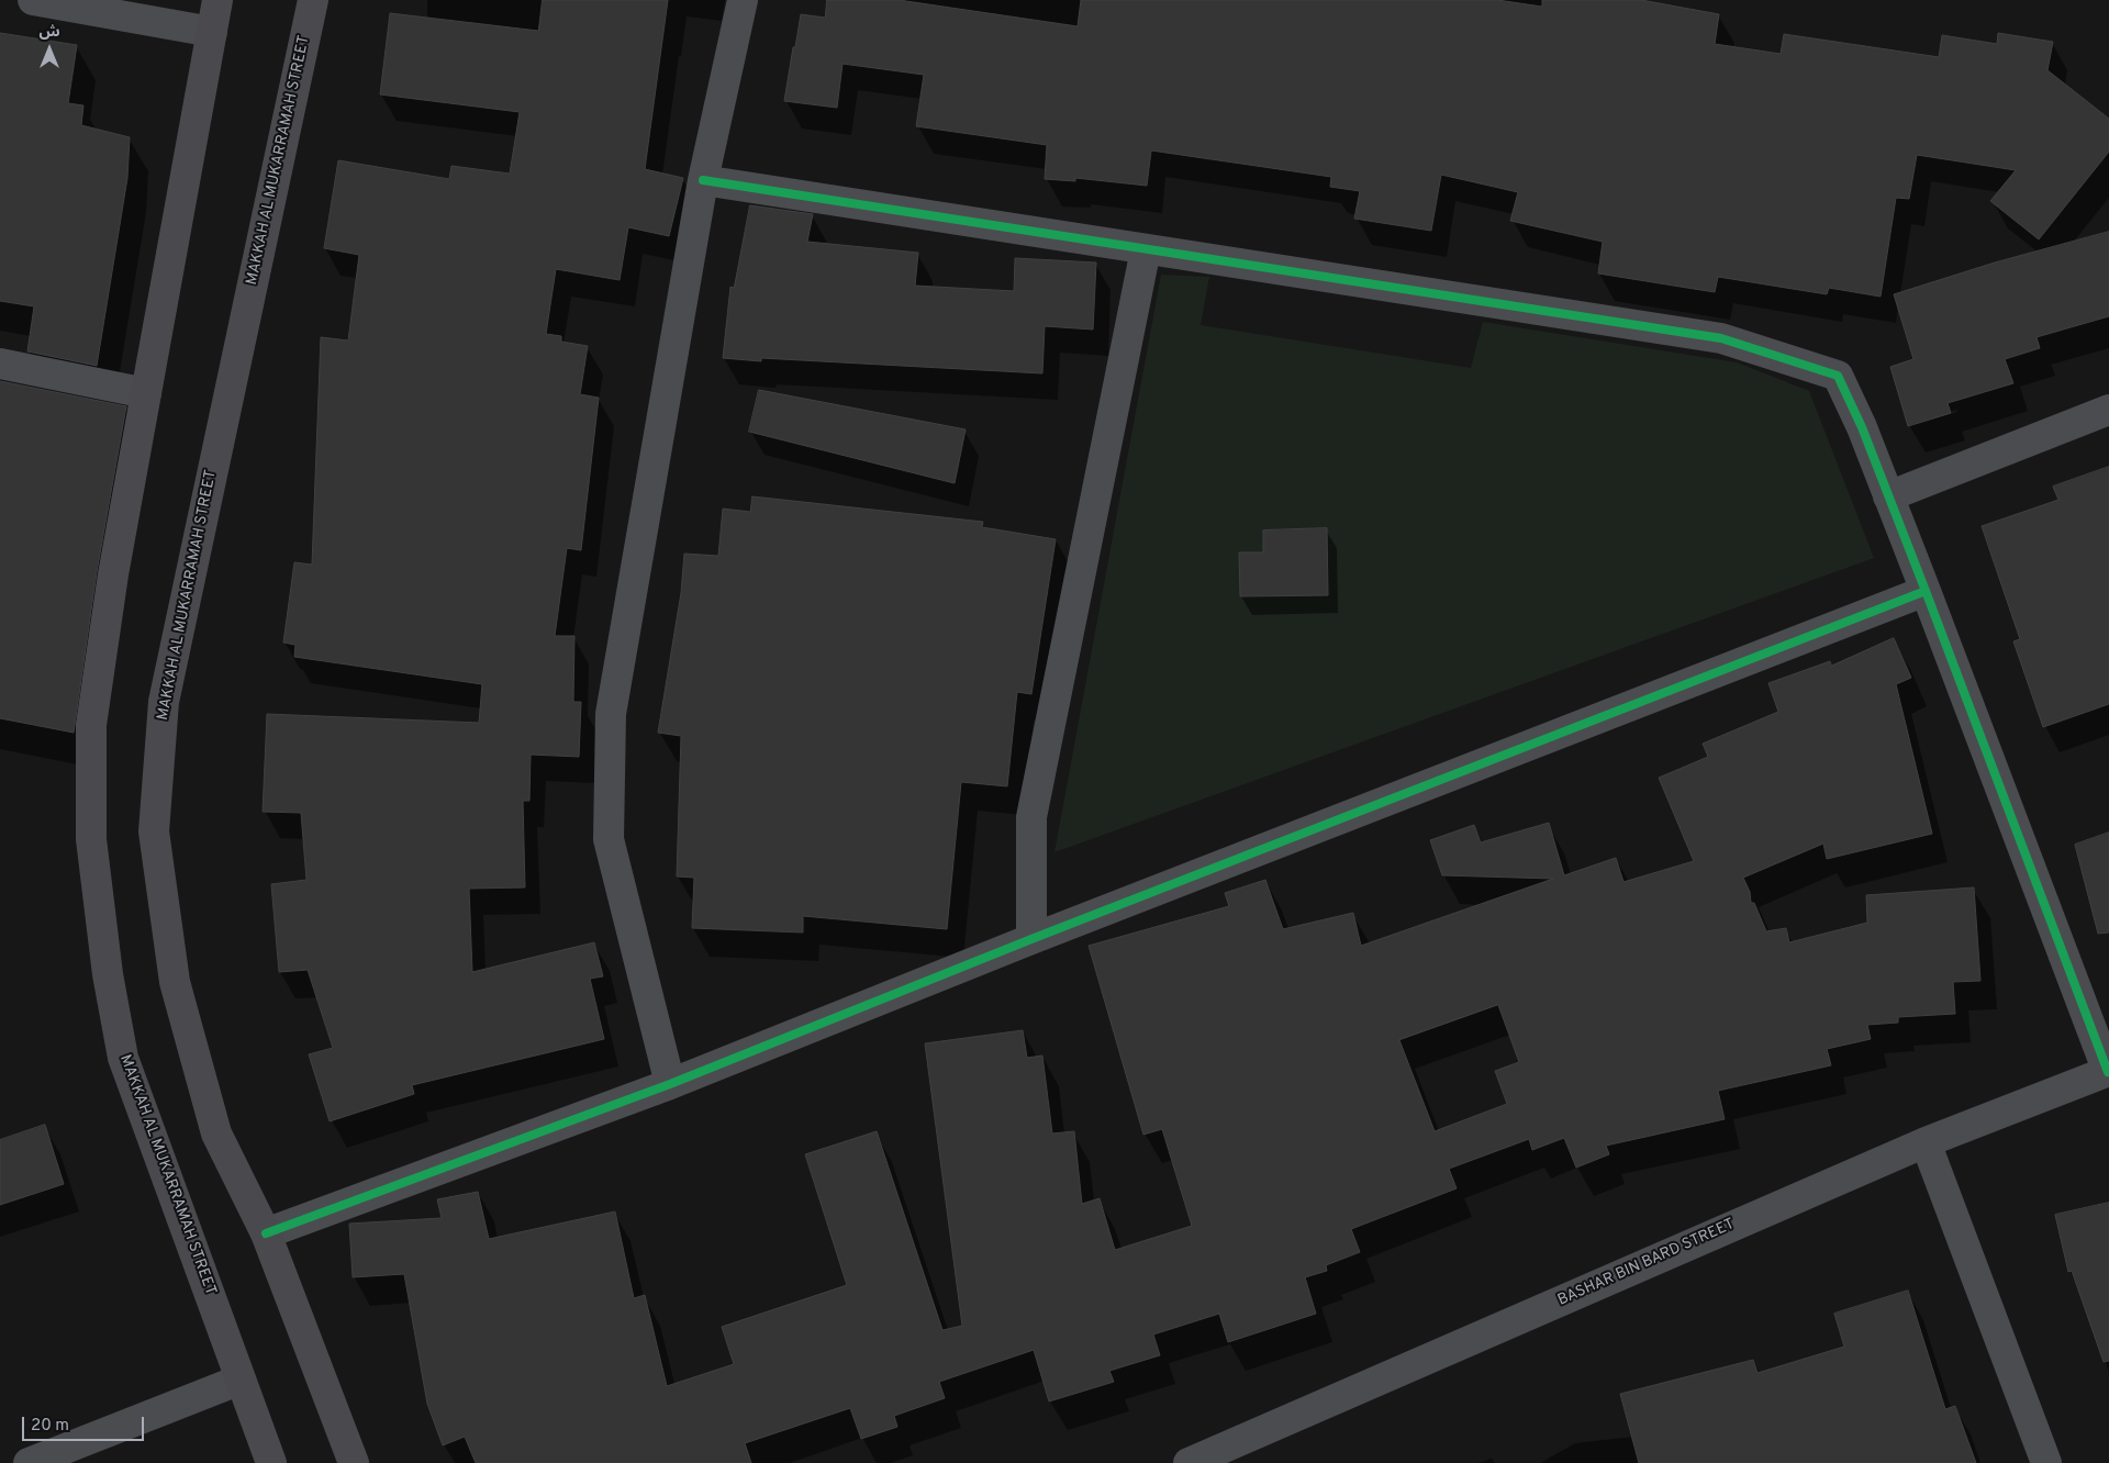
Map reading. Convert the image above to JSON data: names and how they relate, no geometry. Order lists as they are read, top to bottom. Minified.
{"streets":{"main road":["MAKKAH AL MUKARRAMAH STREET"],"street":["BASHAR BIN BARD STREET"]},"scale_bar":"20 m","north":"top"}
